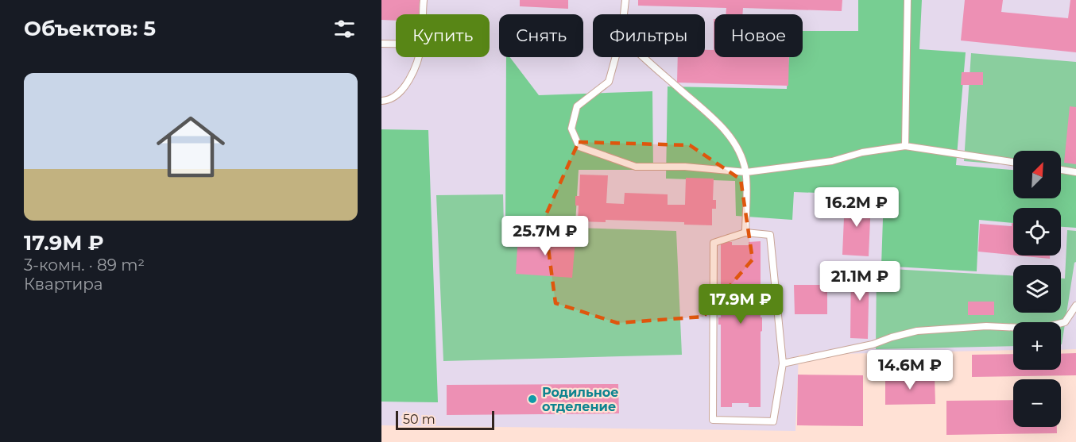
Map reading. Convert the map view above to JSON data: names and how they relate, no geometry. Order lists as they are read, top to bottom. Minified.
{"places":["Родильное отделение"],"scale_bar":"50 m","north":"top right","page":{"heading":"Объектов: 5","chip":["Купить","Снять","Фильтры","Новое"],"list":[{"name":"17.9M ₽","note":"3-комн. · 89 m² · Квартира"}],"map_buttons":["+","−"],"price":["16.2M ₽","25.7M ₽","21.1M ₽","17.9M ₽","14.6M ₽"],"scale":"50 m"}}
